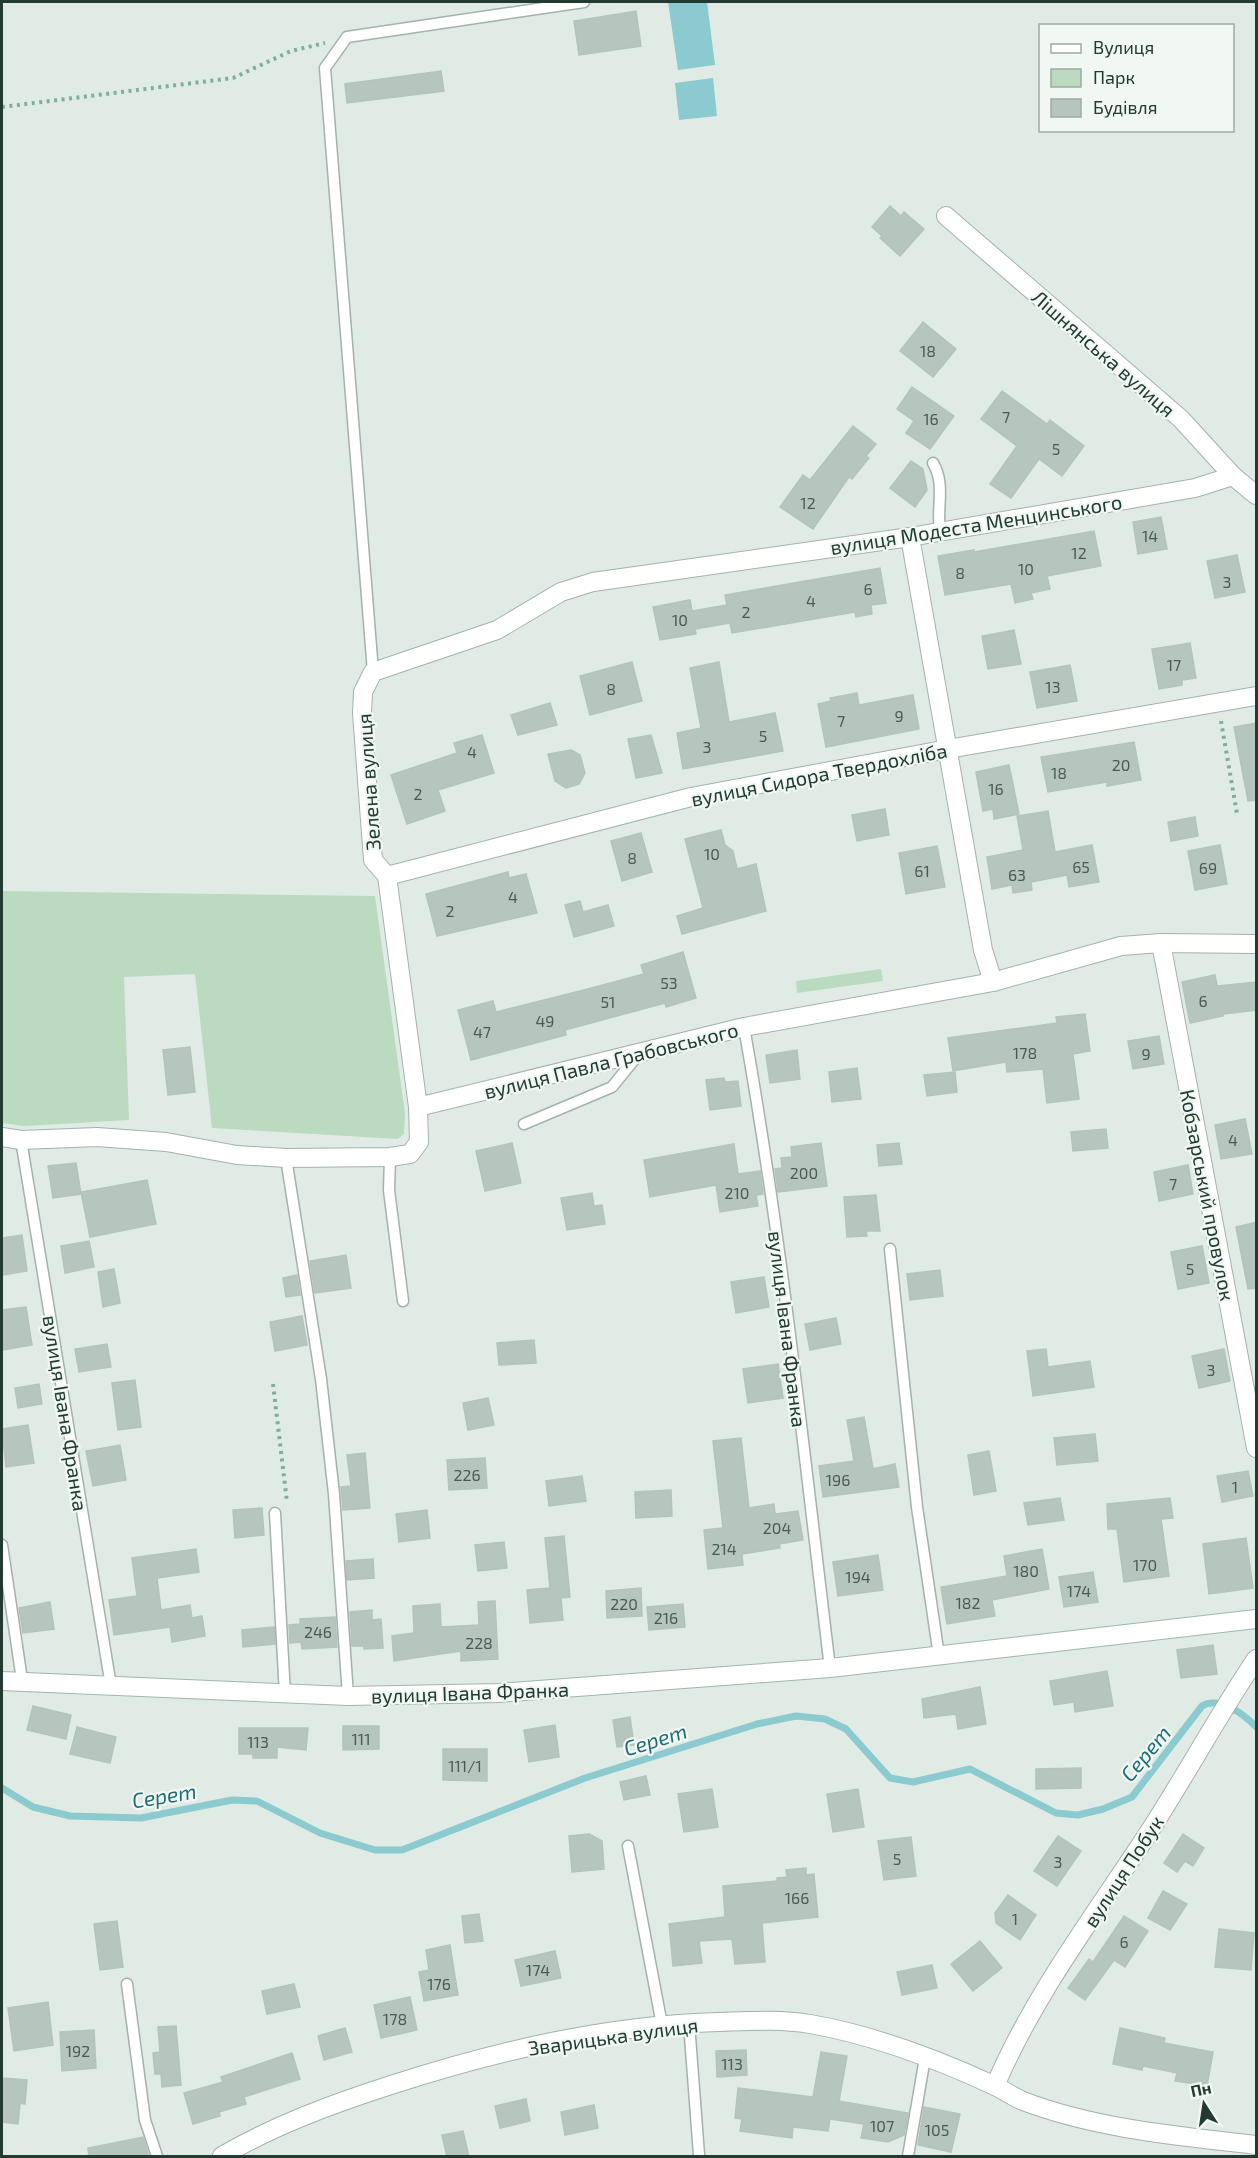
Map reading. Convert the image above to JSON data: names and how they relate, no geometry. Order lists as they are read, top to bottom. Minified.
{"streets":{"street":["Лішнянська вулиця","вулиця Модеста Менцинського","вулиця Сидора Твердохліба","Зелена вулиця","вулиця Павла Грабовського","Кобзарський провулок","вулиця Івана Франка","вулиця Побук","Зварицька вулиця"]},"crossings":[["Лішнянська вулиця","вулиця Модеста Менцинського"],["вулиця Модеста Менцинського","Зелена вулиця"],["вулиця Сидора Твердохліба","Зелена вулиця"],["Зелена вулиця","вулиця Павла Грабовського"],["вулиця Павла Грабовського","Кобзарський провулок"],["вулиця Павла Грабовського","вулиця Івана Франка"],["вулиця Побук","Зварицька вулиця"]],"water":["Серет"],"house_numbers":["18","7","16","5","12","14","12","10","8","3","6","4","2","10","17","13","8","9","7","5","3","4","20","18","16","2","10","8","65","69","61","63","4","2","53","6","51","49","47","178","9","4","200","7","210","5","3","226","196","1","204","214","170","180","194","174","182","220","216","246","228","111","113","111/1","5","3","166","1","6","174","176","178","192","113","107","105"],"legend":["Вулиця","Парк","Будівля"],"north":"top"}
